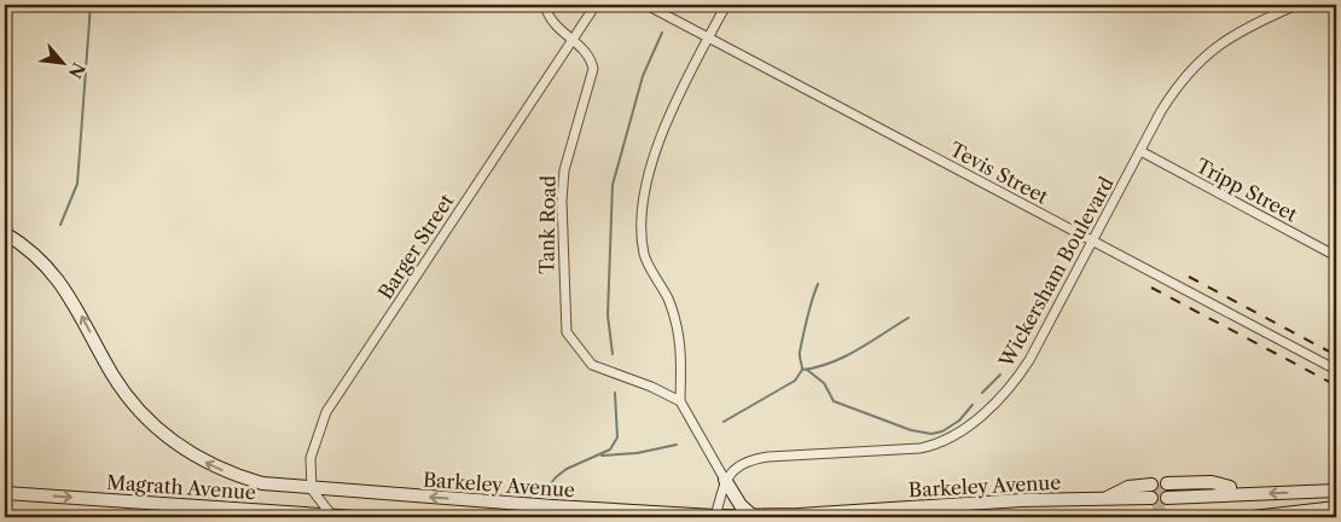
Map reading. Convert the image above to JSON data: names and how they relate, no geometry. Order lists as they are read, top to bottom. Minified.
{"streets":{"main road":["Barkeley Avenue","Magrath Avenue"],"street":["Tevis Street","Tripp Street","Tank Road","Barger Street","Wickersham Boulevard"]},"crossings":[["Tevis Street","Wickersham Boulevard"],["Tripp Street","Wickersham Boulevard"],["Tank Road","Barger Street"],["Barger Street","Barkeley Avenue"]],"one_way":["Barkeley Avenue","Magrath Avenue"],"north":"bottom right"}
